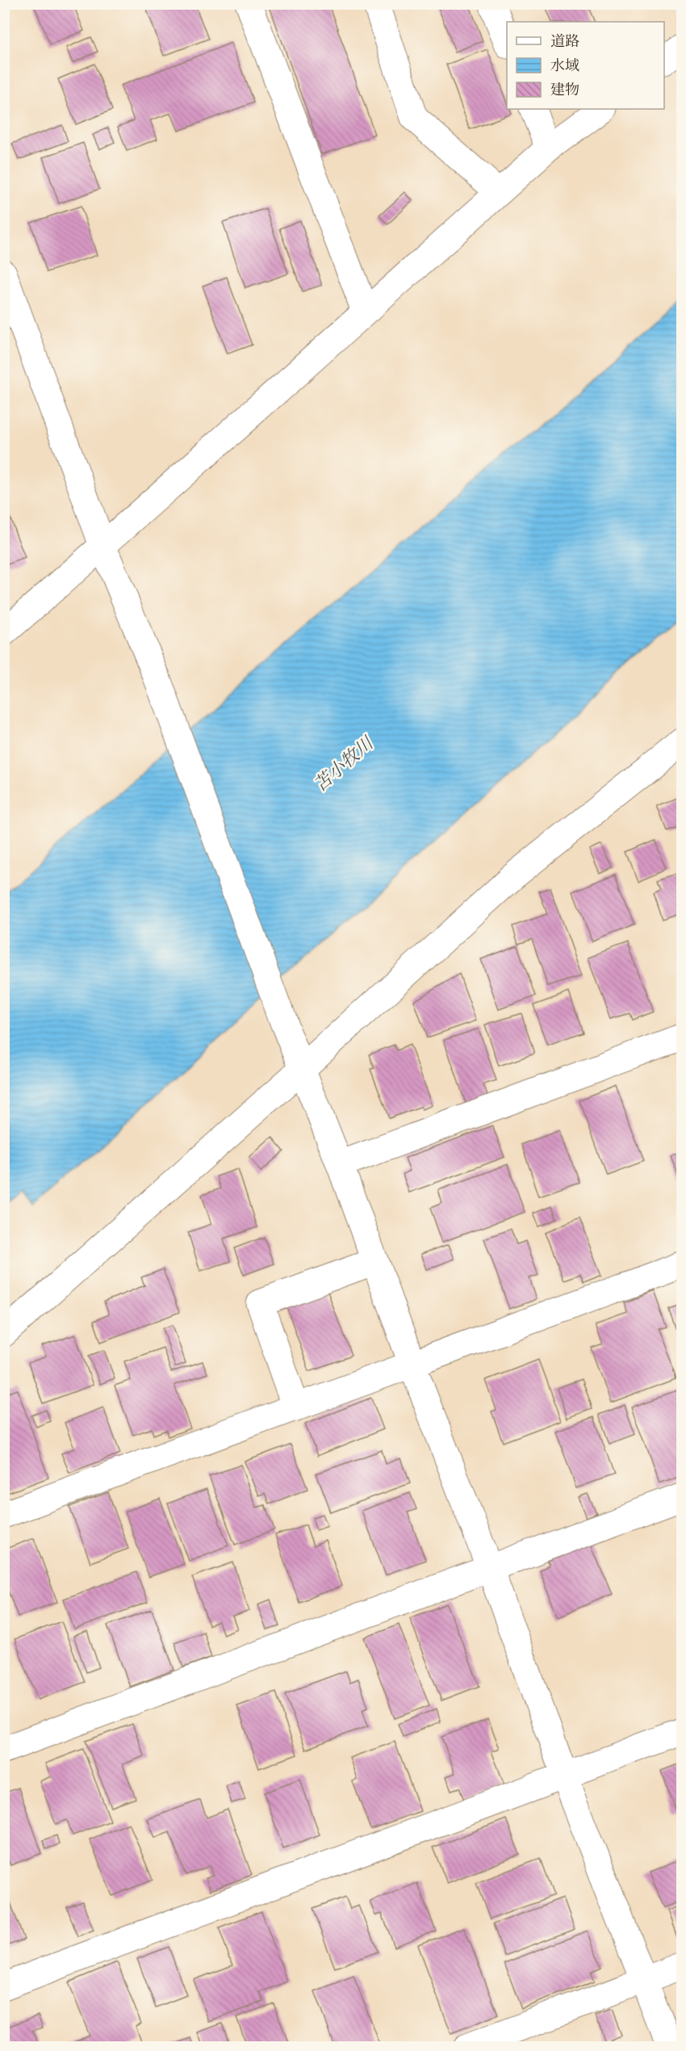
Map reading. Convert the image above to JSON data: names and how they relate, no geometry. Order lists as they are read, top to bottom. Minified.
{"water":["苫小牧川"],"legend":["道路","水域","建物"]}
